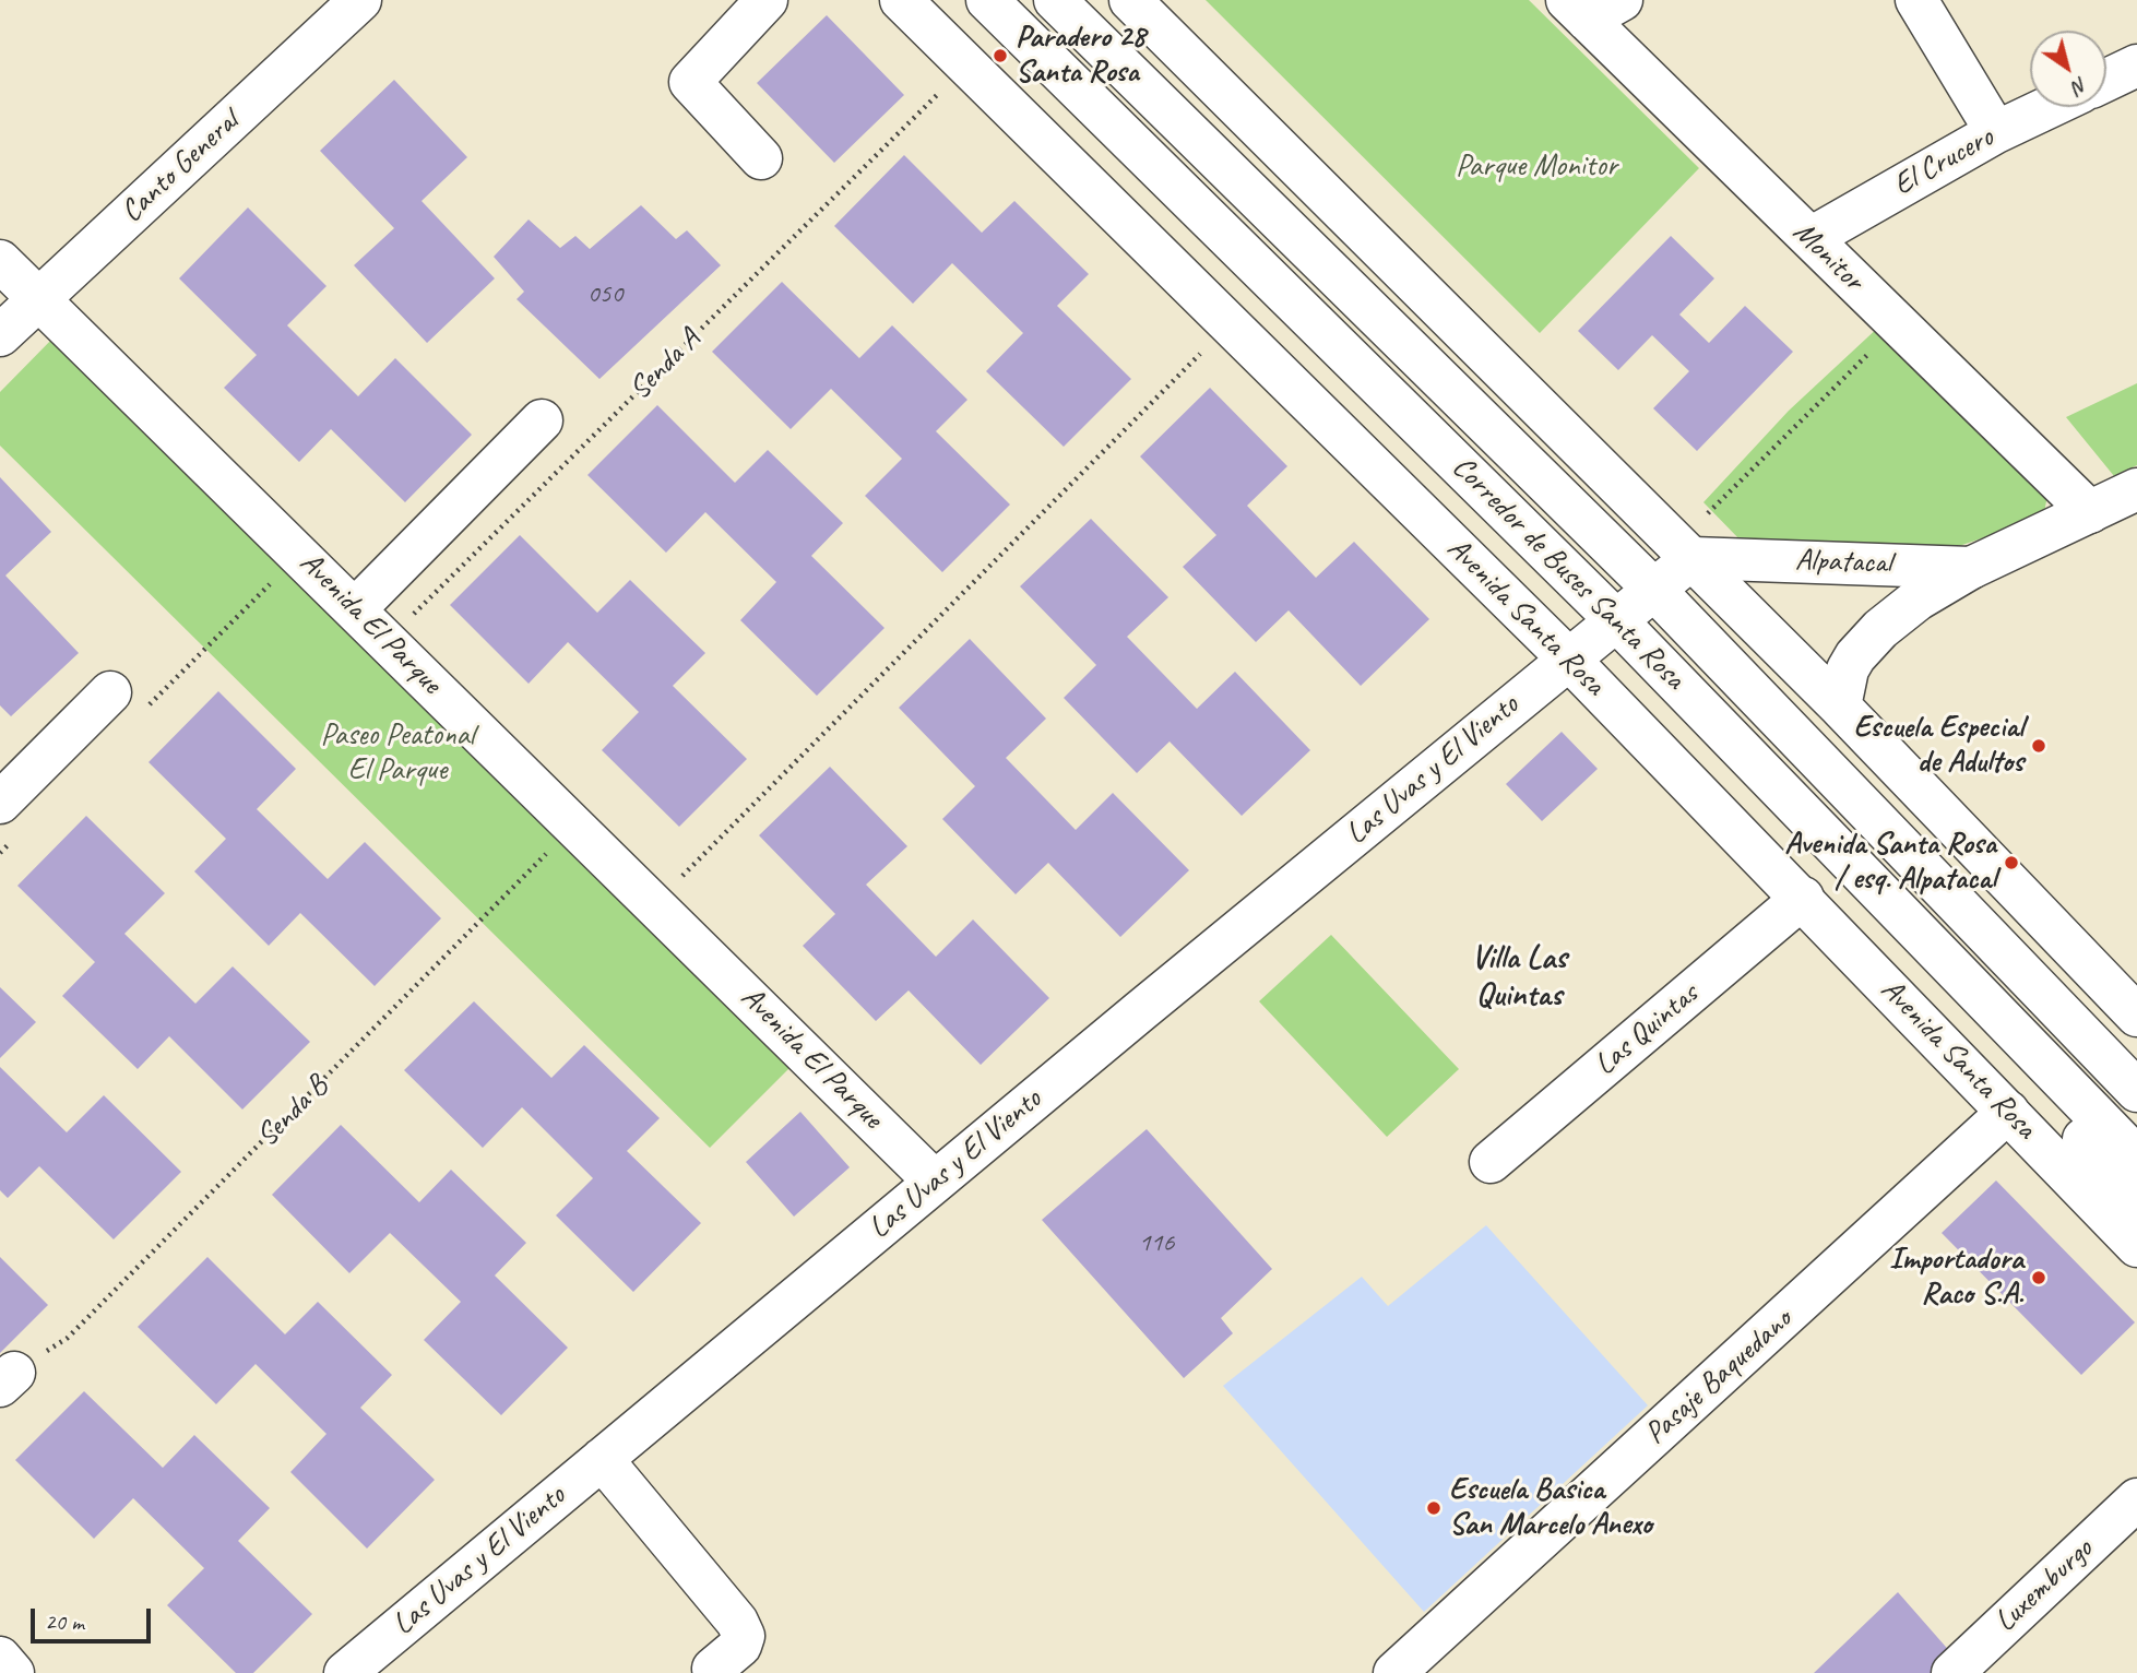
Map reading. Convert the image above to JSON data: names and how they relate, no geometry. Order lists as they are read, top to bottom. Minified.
{"streets":{"street":["El Crucero","Canto General","Monitor","Alpatacal","Corredor de Buses Santa Rosa","Avenida Santa Rosa","Avenida El Parque","Las Uvas y El Viento","Las Quintas","Pasaje Baquedano","Luxemburgo"],"path":["Senda A","Senda B"]},"crossings":[["El Crucero","Monitor"],["Canto General","Avenida El Parque"],["Monitor","Alpatacal"],["Senda A","Avenida El Parque"],["Avenida Santa Rosa","Las Uvas y El Viento"],["Avenida Santa Rosa","Las Quintas"],["Avenida Santa Rosa","Pasaje Baquedano"],["Avenida El Parque","Las Uvas y El Viento"],["Avenida El Parque","Senda B"]],"districts":["Villa Las Quintas"],"parks":["Parque Monitor","Paseo Peatonal El Parque"],"places":["Paradero 28 Santa Rosa","Escuela Especial de Adultos","Avenida Santa Rosa / esq. Alpatacal","Importadora Raco S.A.","Escuela Basica San Marcelo Anexo"],"house_numbers":["050","116"],"scale_bar":"20 m","north":"bottom right"}
